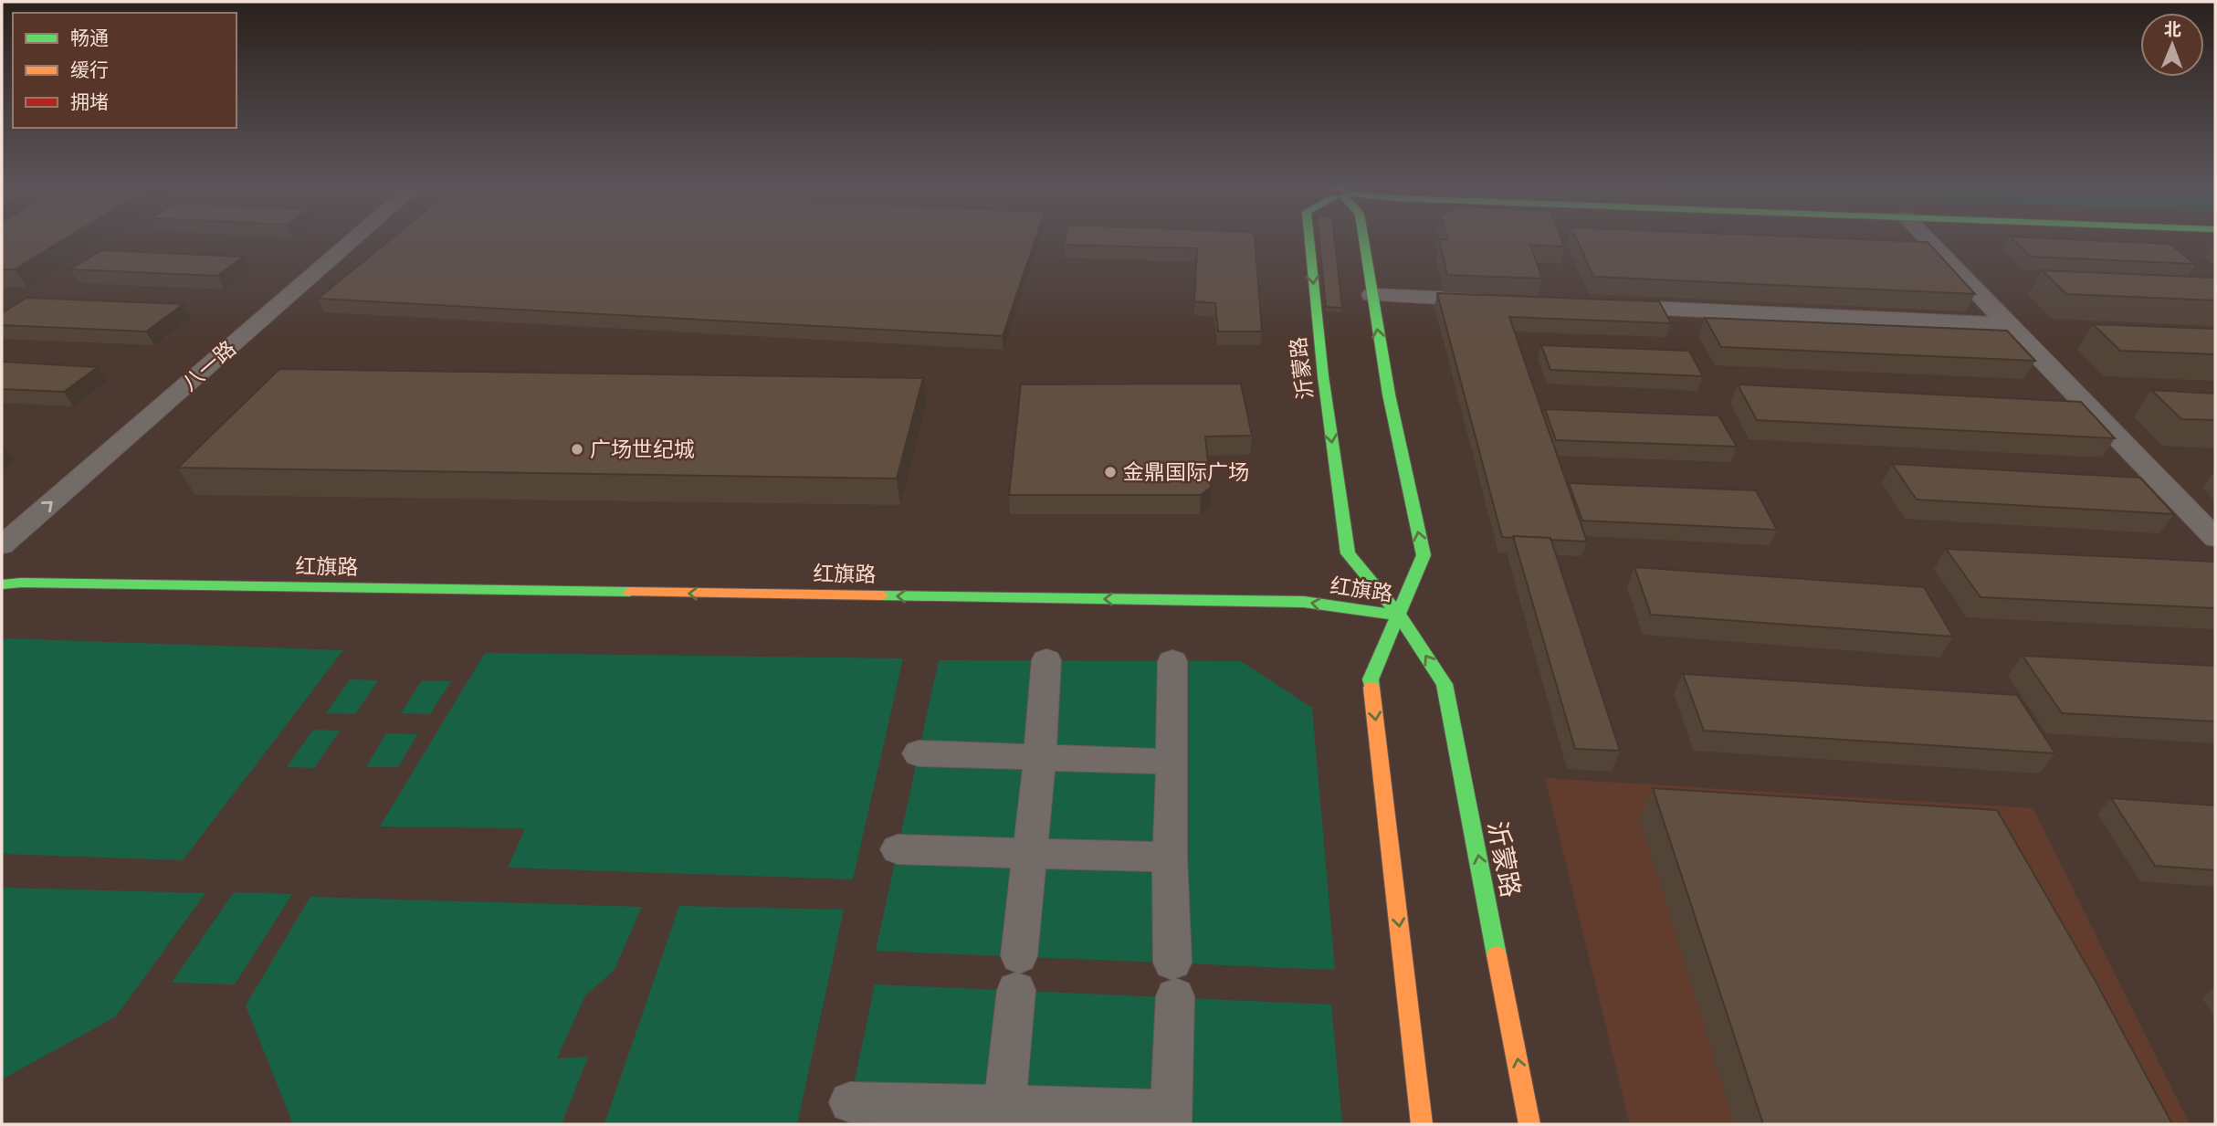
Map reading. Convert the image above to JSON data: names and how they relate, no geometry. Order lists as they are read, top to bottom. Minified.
{"streets":{"main road":["沂蒙路","红旗路"],"street":["八一路"]},"crossings":[["沂蒙路","红旗路"]],"one_way":["红旗路"],"places":["广场世纪城","金鼎国际广场"],"legend":["畅通","缓行","拥堵"],"north":"top"}
